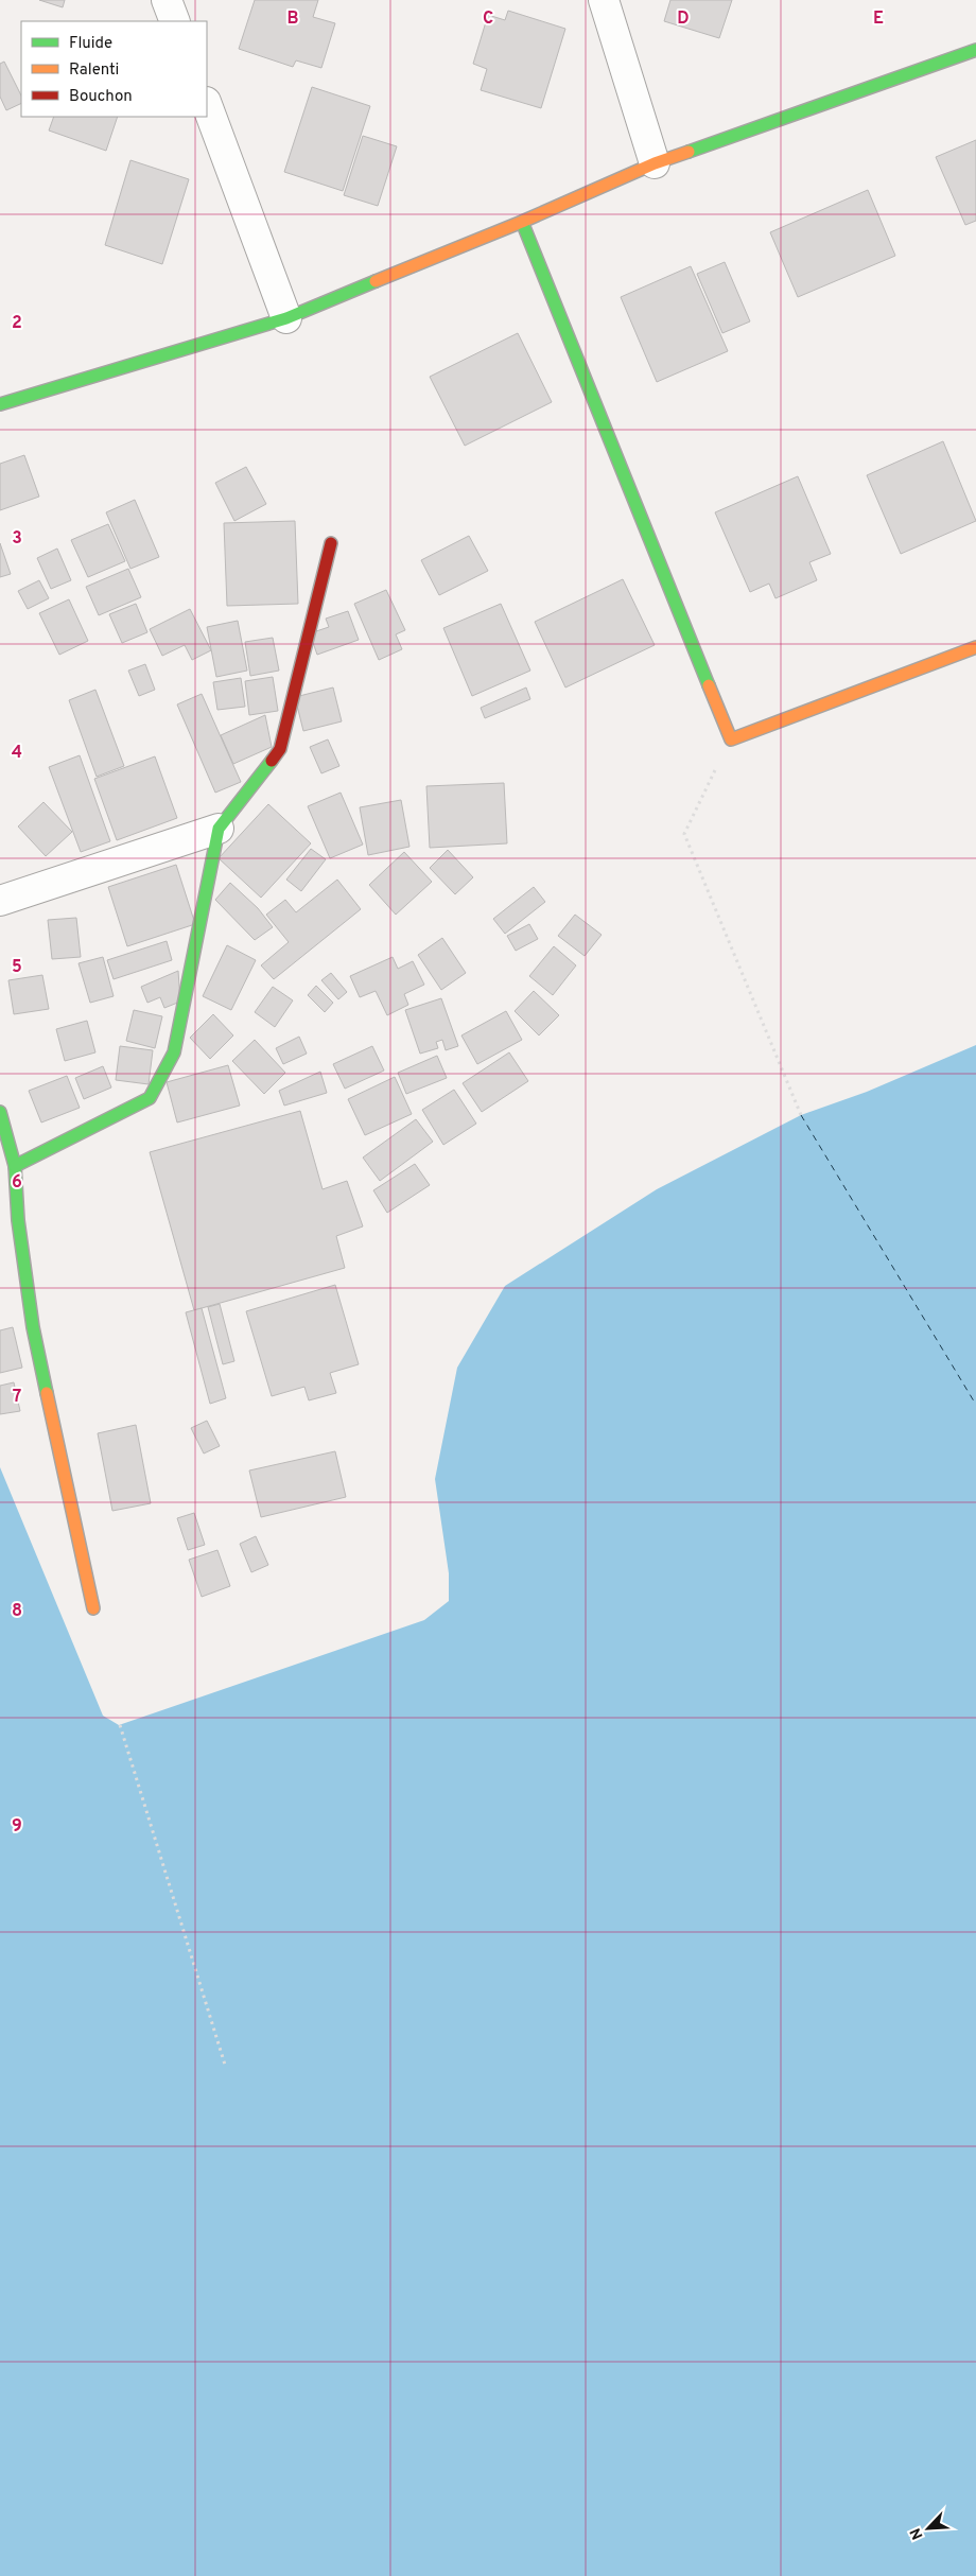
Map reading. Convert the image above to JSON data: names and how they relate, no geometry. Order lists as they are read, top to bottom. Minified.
{"legend":["Fluide","Ralenti","Bouchon"],"north":"bottom left","grid":{"columns":["B","C","D","E"],"rows":["2","3","4","5","6","7","8","9"]}}
